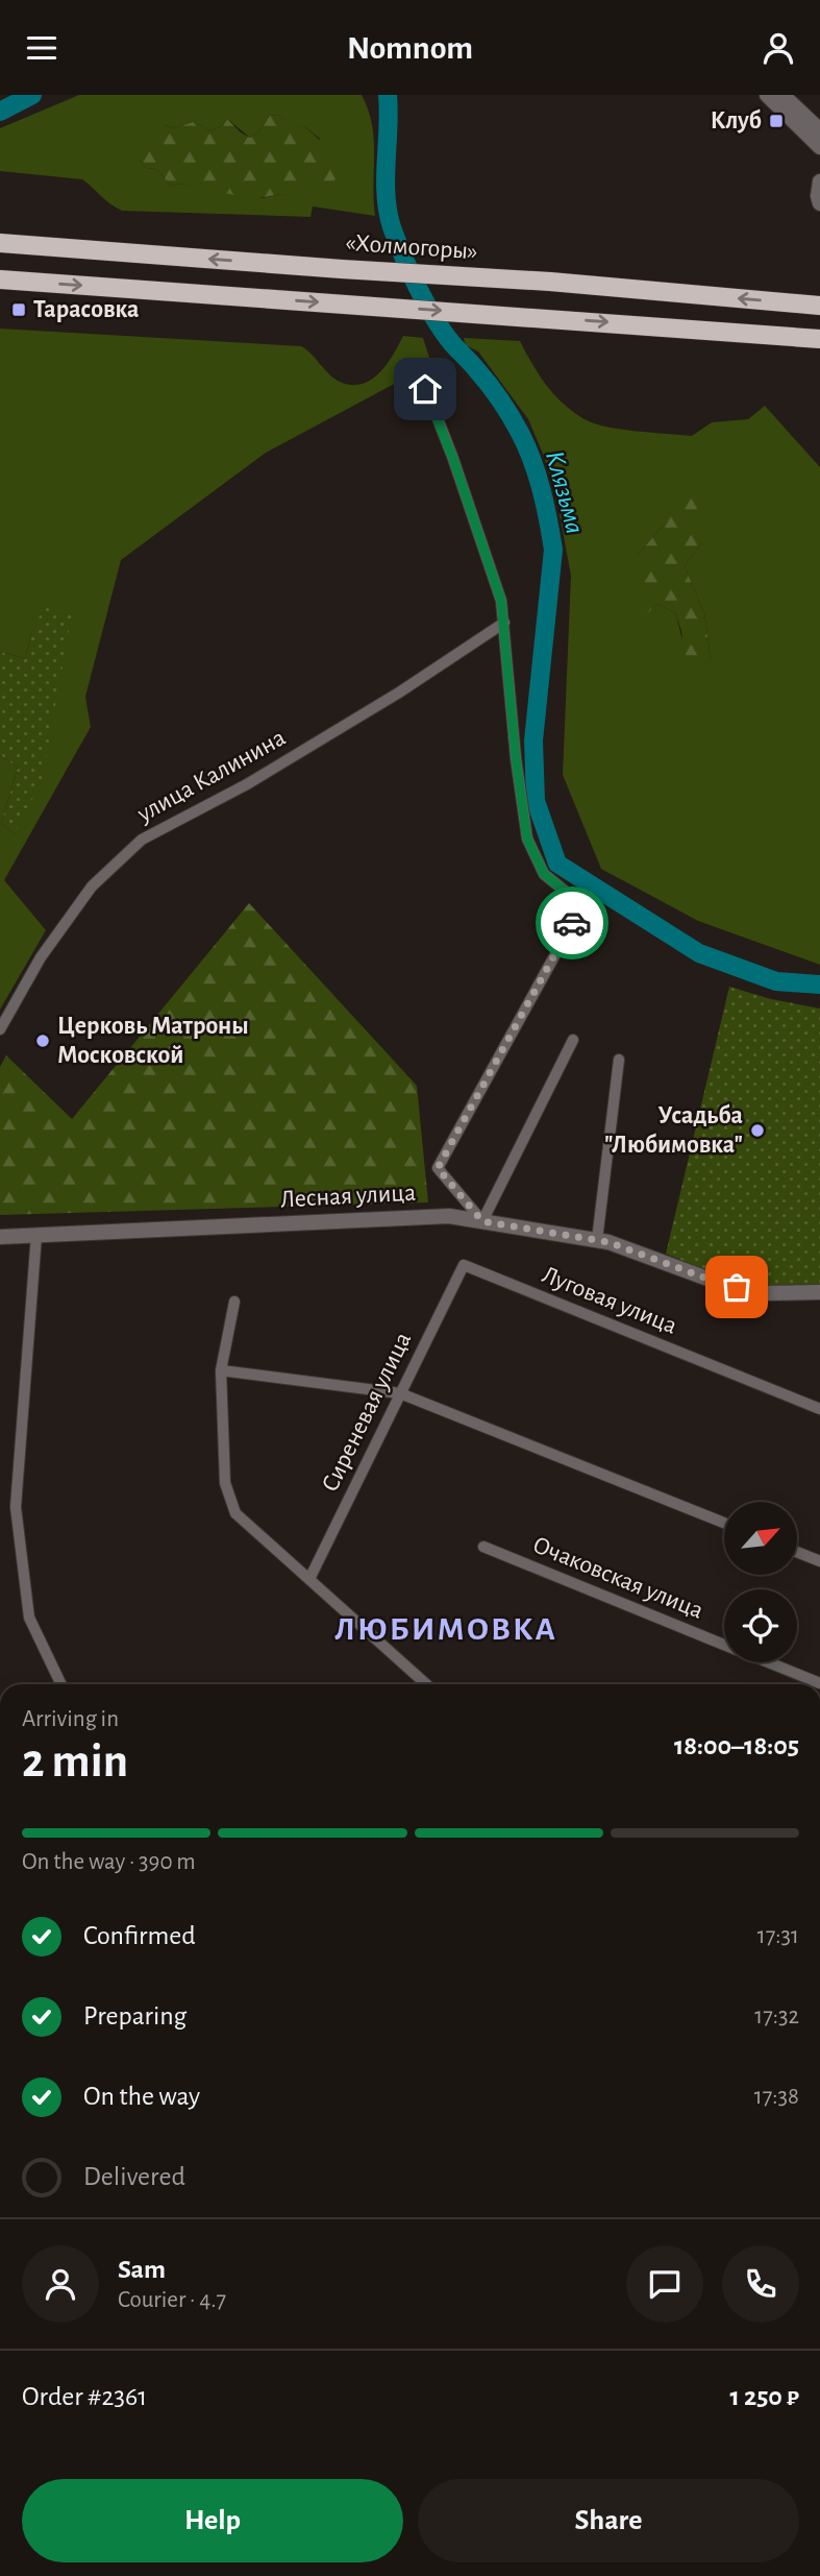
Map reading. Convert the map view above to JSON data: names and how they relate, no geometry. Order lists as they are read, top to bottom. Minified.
{"streets":{"highway":["«Холмогоры»"],"street":["улица Калинина","Лесная улица","Луговая улица","Сиреневая улица","Очаковская улица"]},"crossings":[["Луговая улица","Сиреневая улица"]],"districts":["ЛЮБИМОВКА"],"water":["Клязьма"],"places":{"transit":["Клуб","Тарасовка"],"other":["Церковь Матроны Московской","Усадьба \"Любимовка\""]},"north":"top right","page":{"header":"Nomnom","heading":["2 min","Arriving in","18:00–18:05"],"panel":["Sam","Courier · 4.7","Order #2361","1 250 ₽"],"bar":"On the way · 390 m","list":[["Confirmed","17:31"],["Preparing","17:32"],["On the way","17:38"],"Delivered"],"buttons":["Help","Share"]}}
